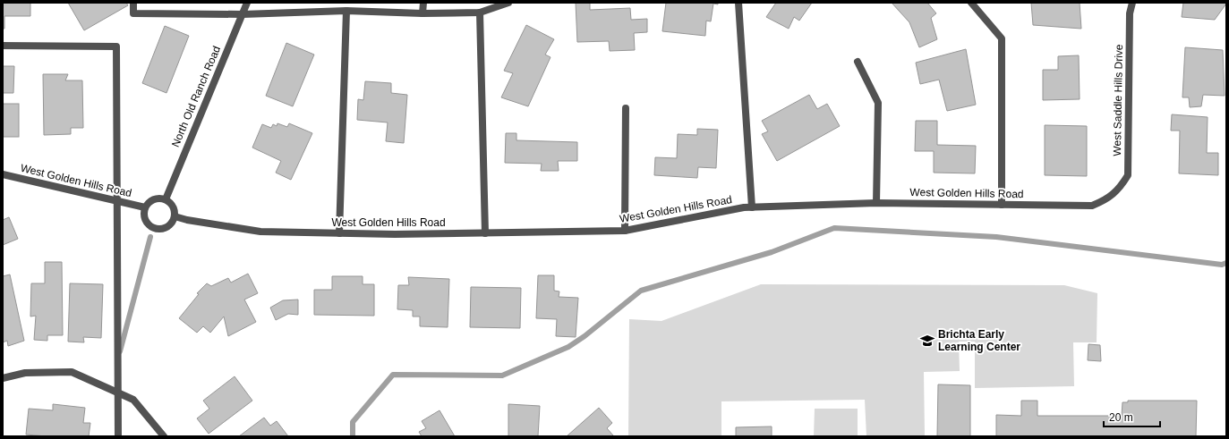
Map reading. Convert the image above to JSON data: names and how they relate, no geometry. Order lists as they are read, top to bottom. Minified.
{"streets":{"street":["North Old Ranch Road","West Saddle Hills Drive","West Golden Hills Road"]},"crossings":[["North Old Ranch Road","West Golden Hills Road"],["West Saddle Hills Drive","West Golden Hills Road"]],"places":{"school or university":["Brichta Early Learning Center"]},"scale_bar":"20 m"}
